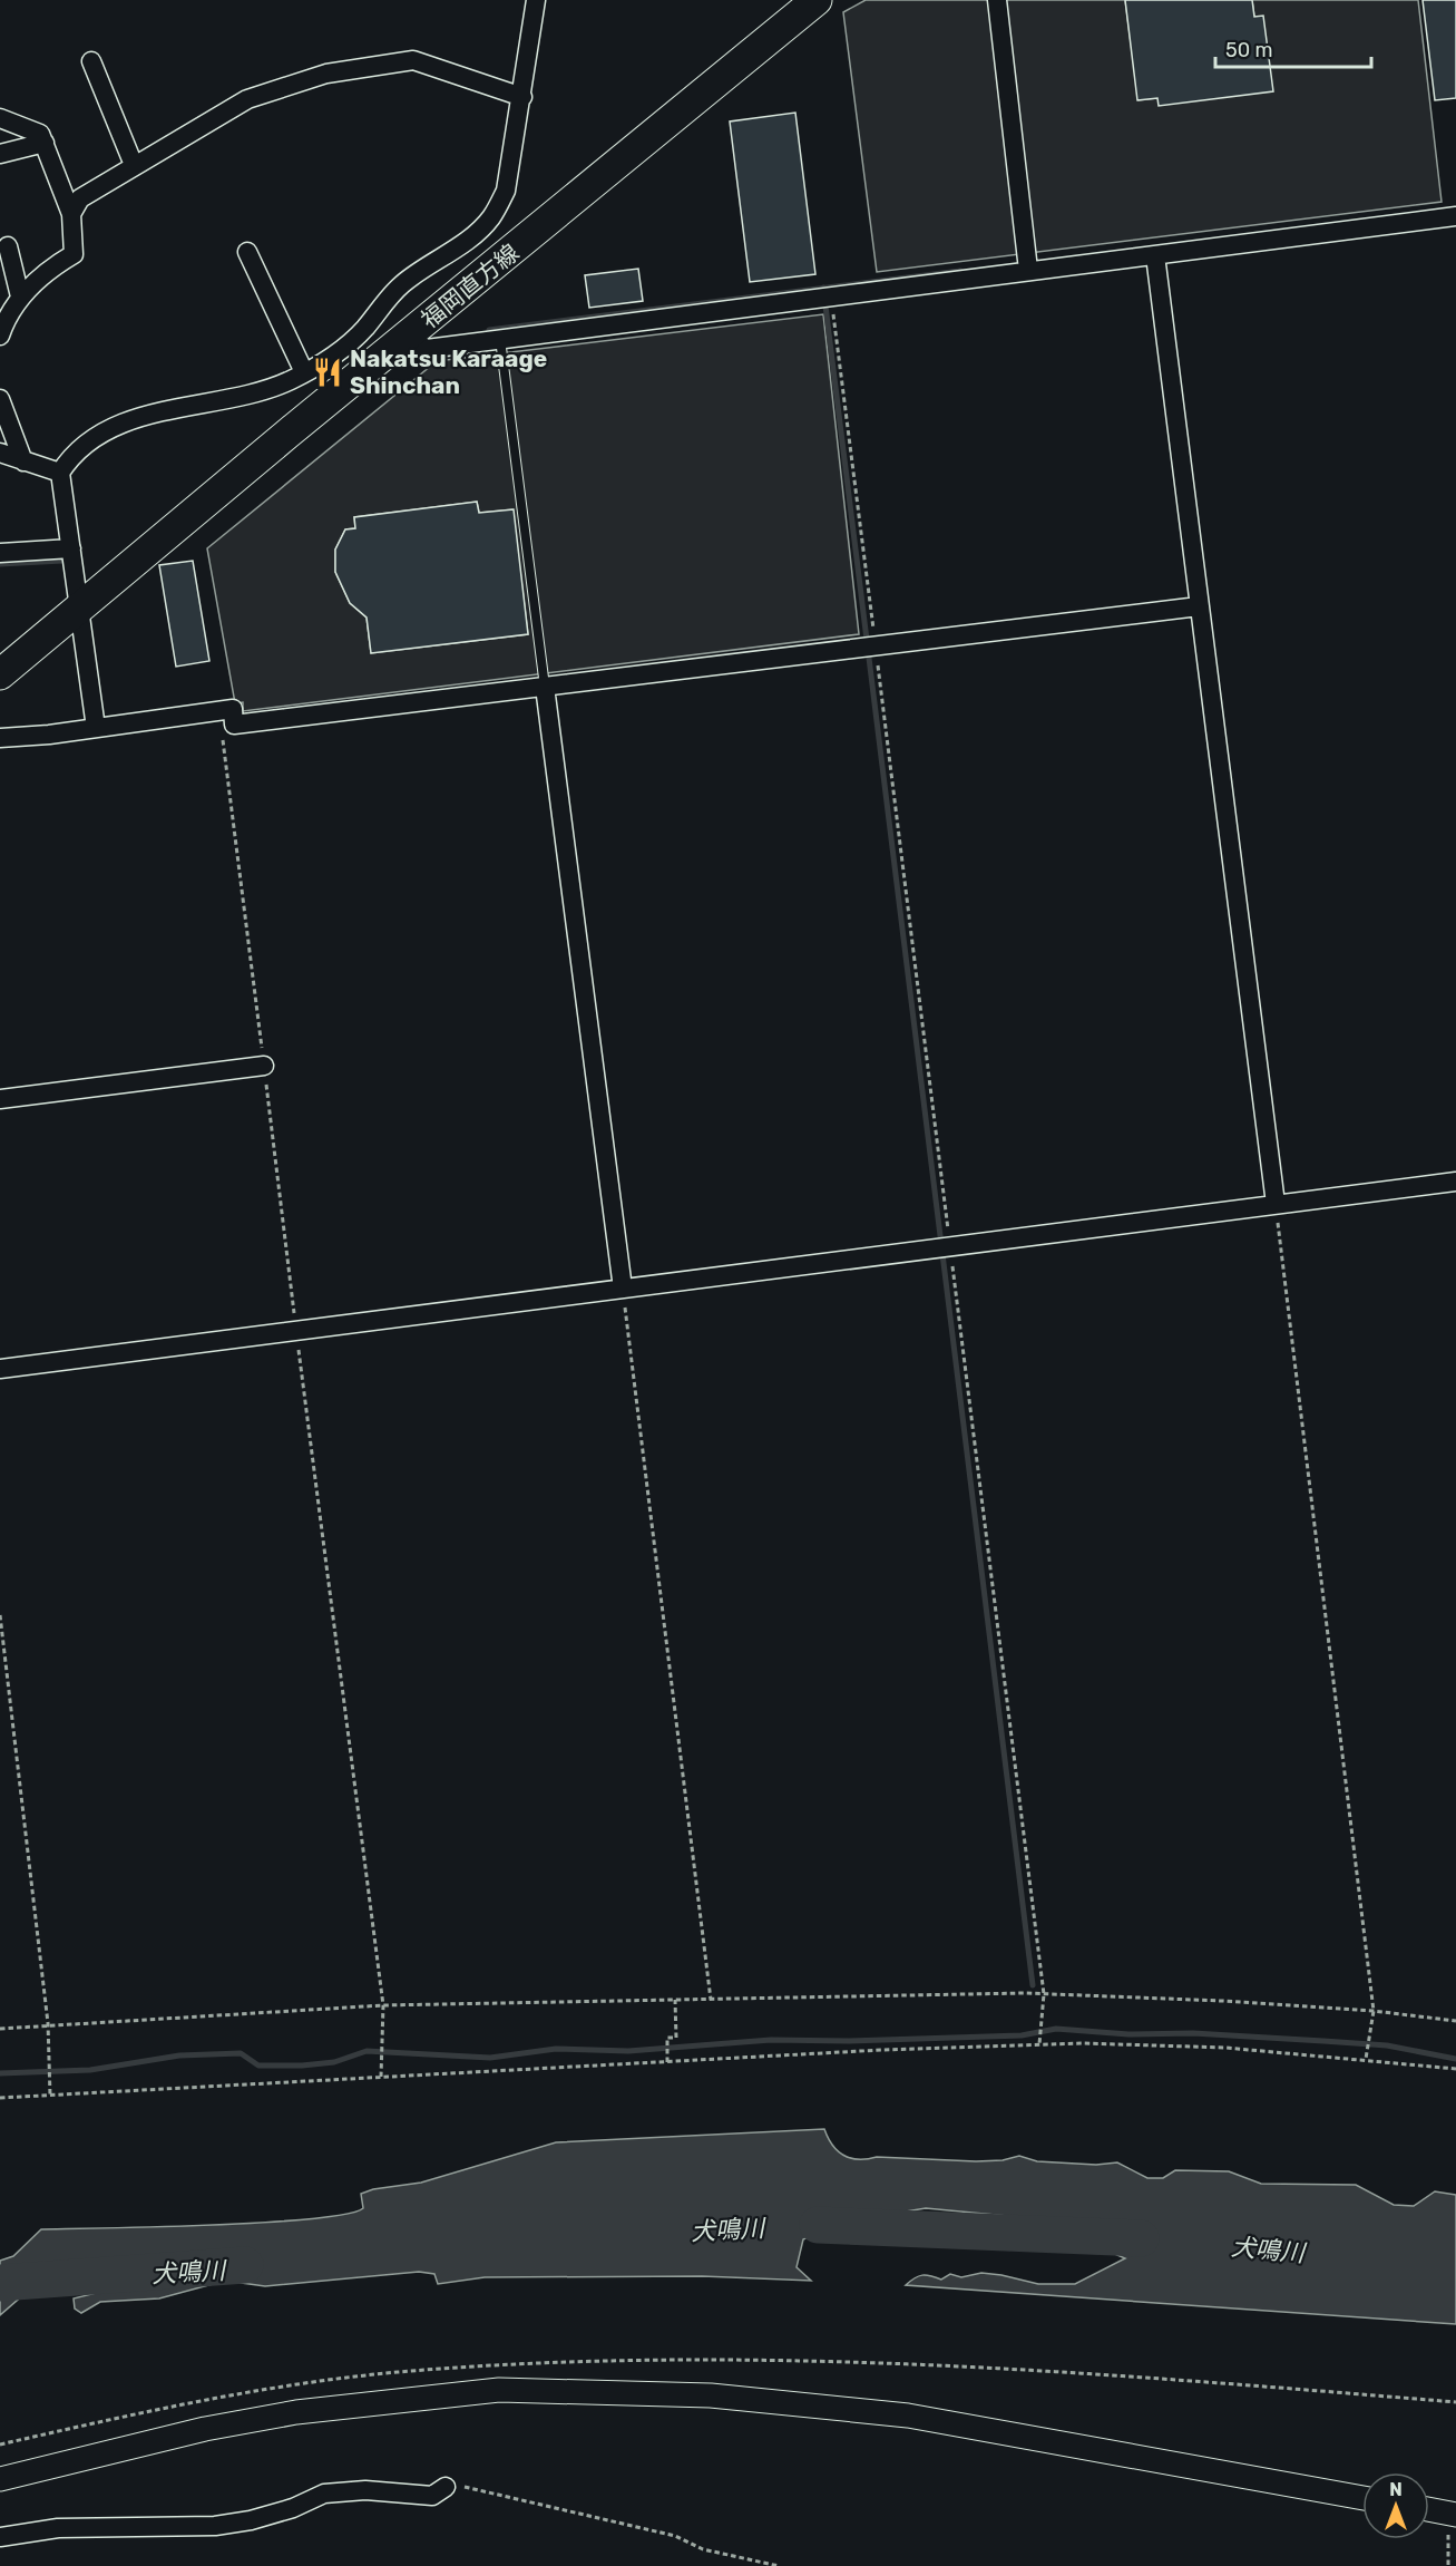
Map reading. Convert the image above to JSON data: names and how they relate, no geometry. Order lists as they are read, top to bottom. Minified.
{"streets":{"main road":["福岡直方線"]},"water":["犬鳴川"],"places":{"restaurant":["Nakatsu Karaage Shinchan"]},"scale_bar":"50 m","north":"top"}
